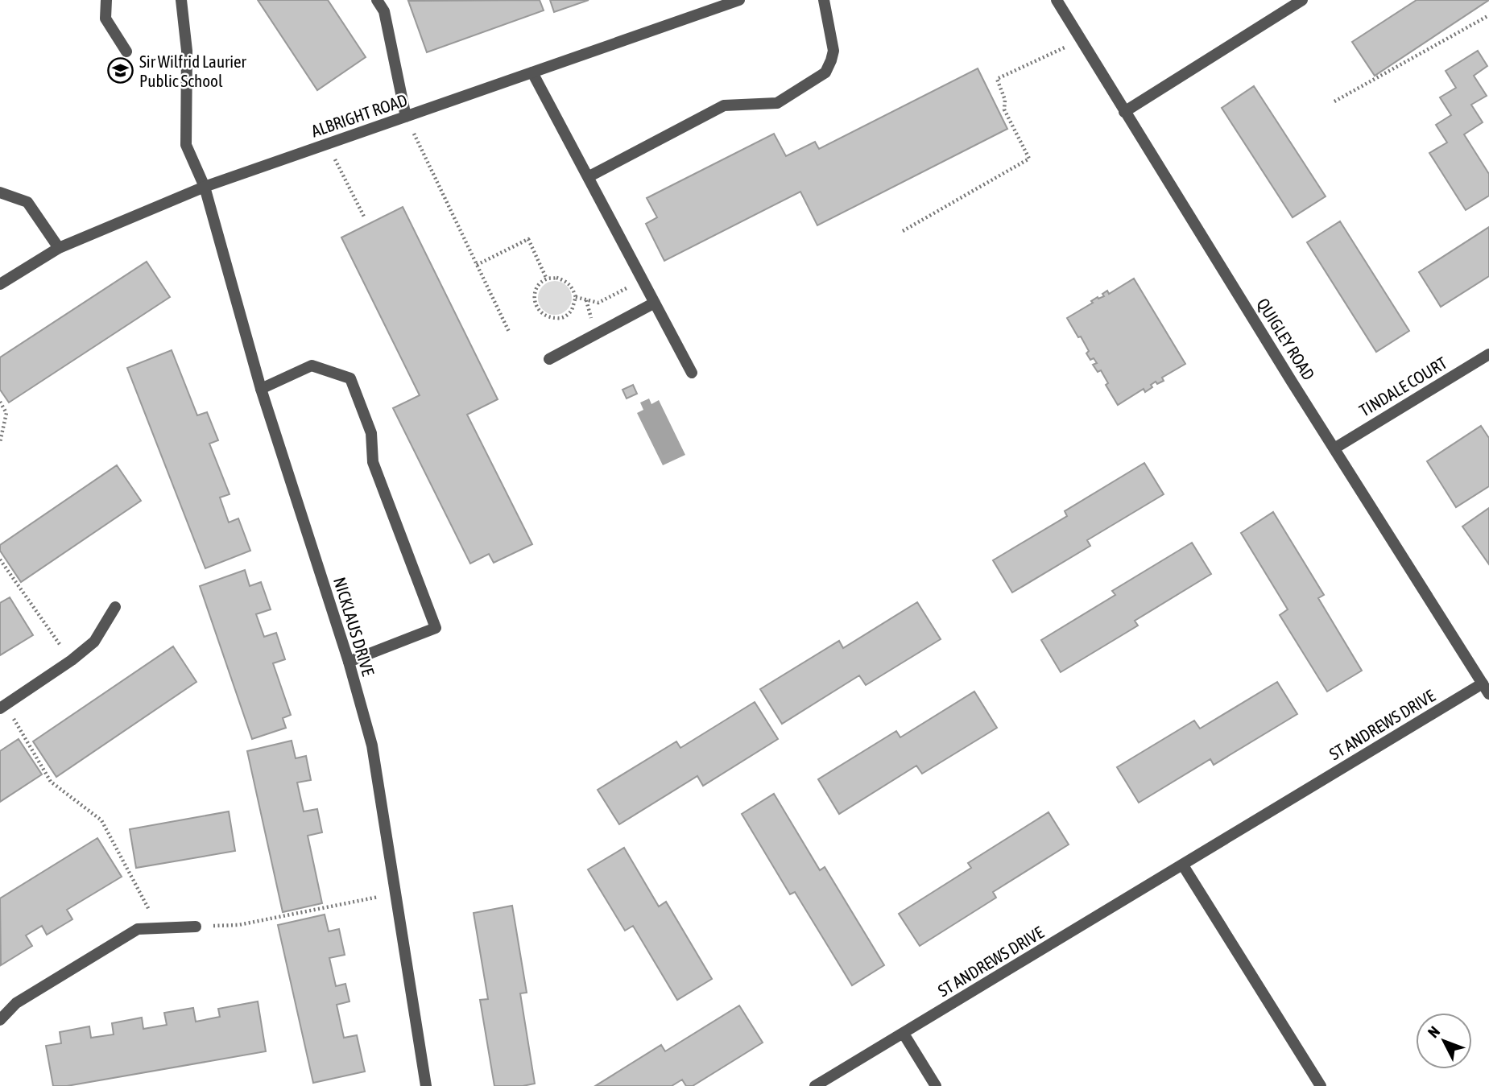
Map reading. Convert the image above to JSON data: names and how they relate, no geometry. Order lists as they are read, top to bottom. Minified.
{"streets":{"street":["ALBRIGHT ROAD","QUIGLEY ROAD","TINDALE COURT","NICKLAUS DRIVE","ST ANDREWS DRIVE"]},"crossings":[["ALBRIGHT ROAD","NICKLAUS DRIVE"],["QUIGLEY ROAD","TINDALE COURT"],["QUIGLEY ROAD","ST ANDREWS DRIVE"]],"places":{"school or university":["Sir Wilfrid Laurier Public School"]},"north":"top left"}
